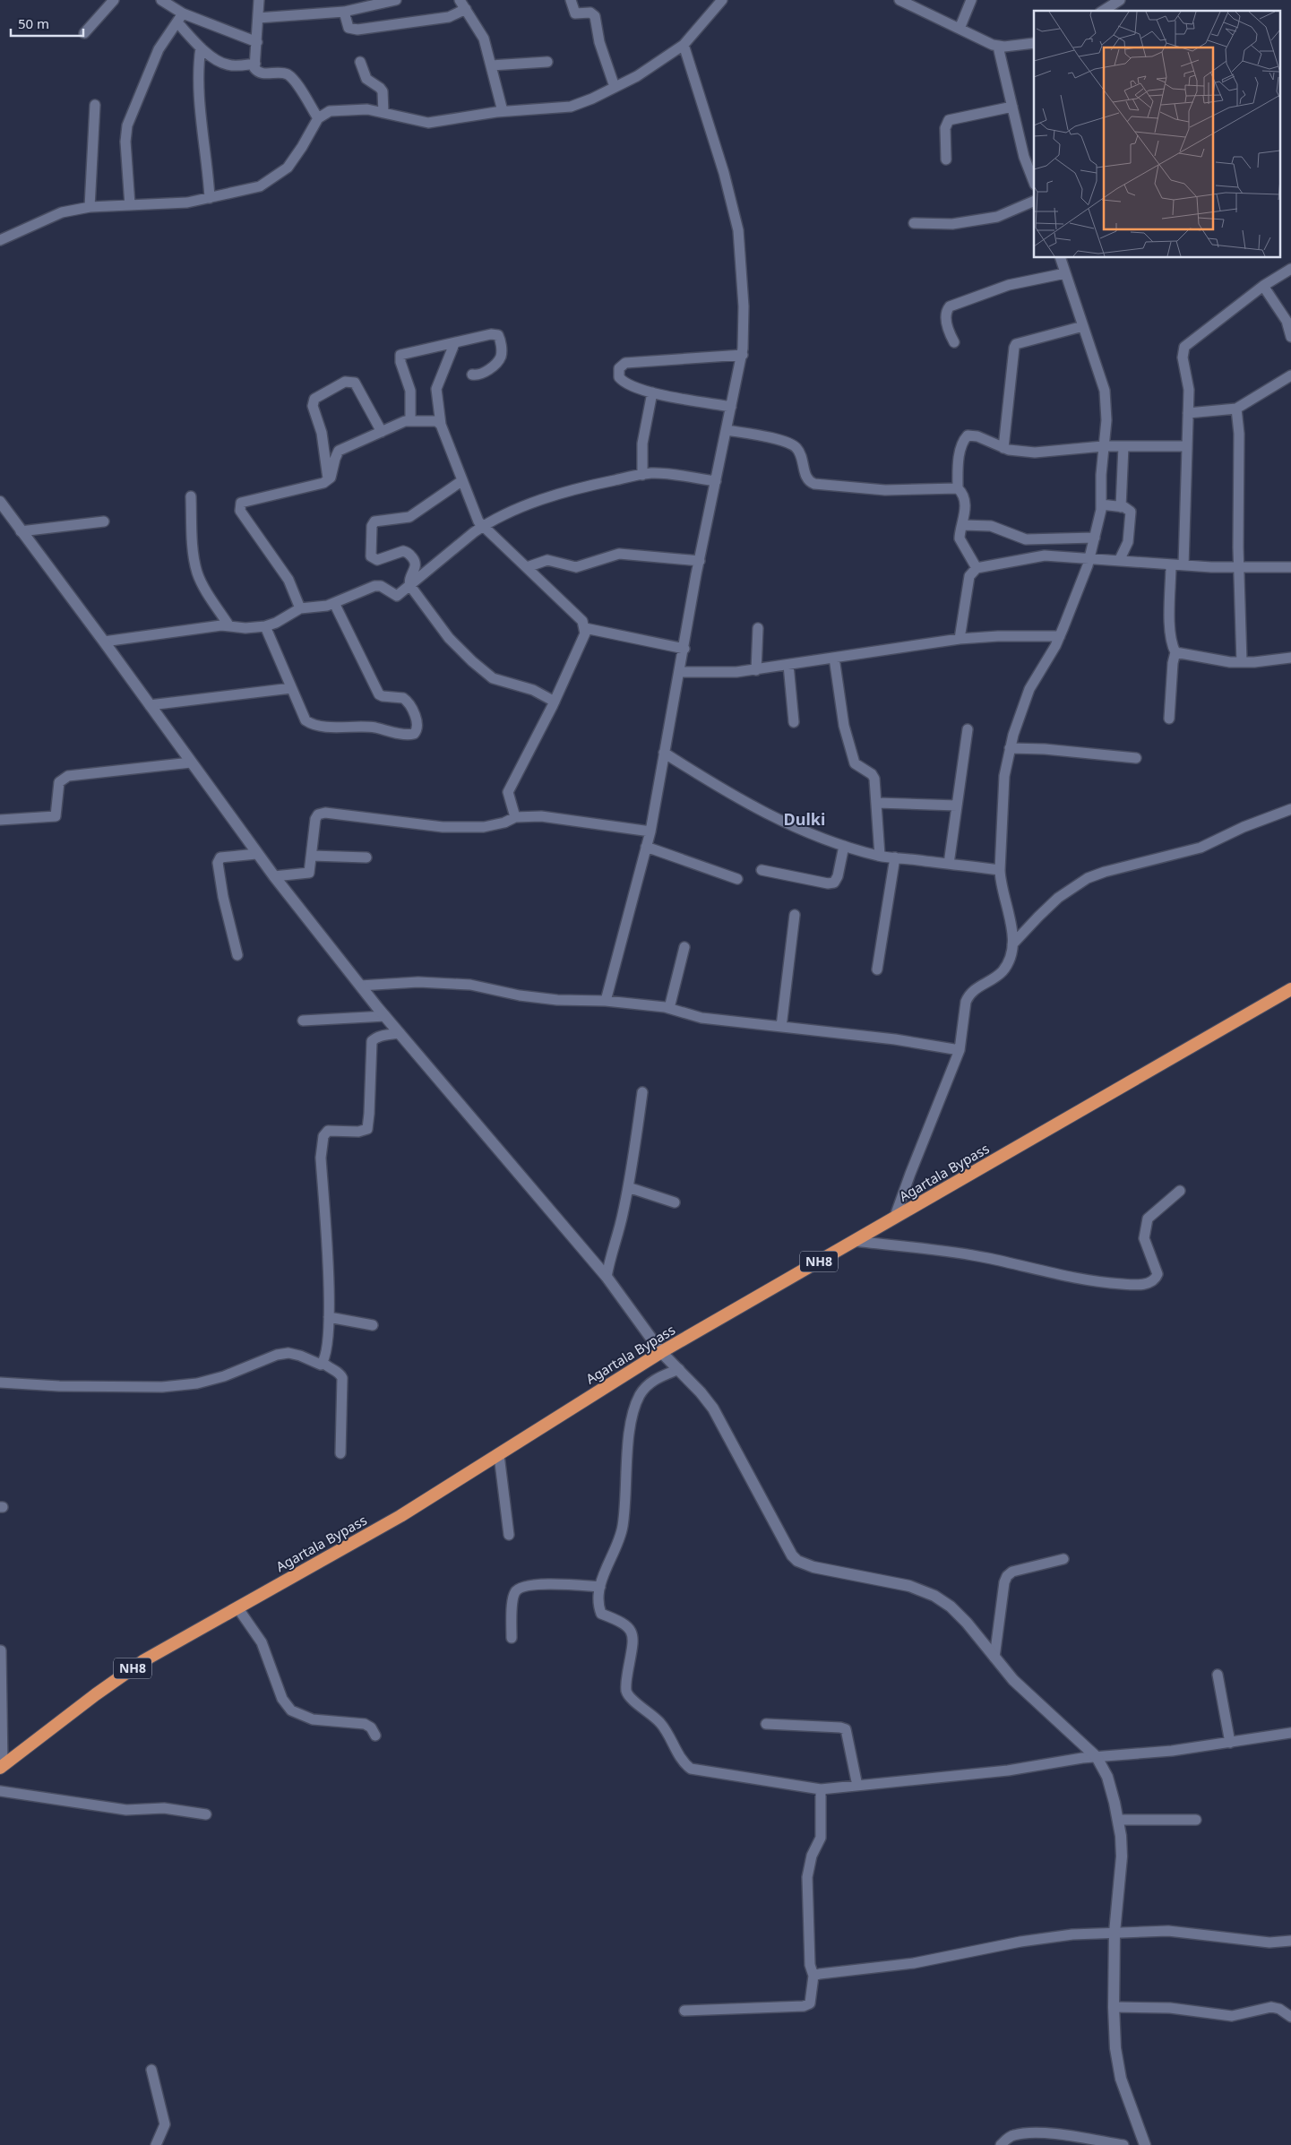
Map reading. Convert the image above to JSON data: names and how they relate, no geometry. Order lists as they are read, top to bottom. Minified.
{"streets":{"highway":["Agartala Bypass","NH8"]},"districts":["Dulki"],"scale_bar":"50 m"}
